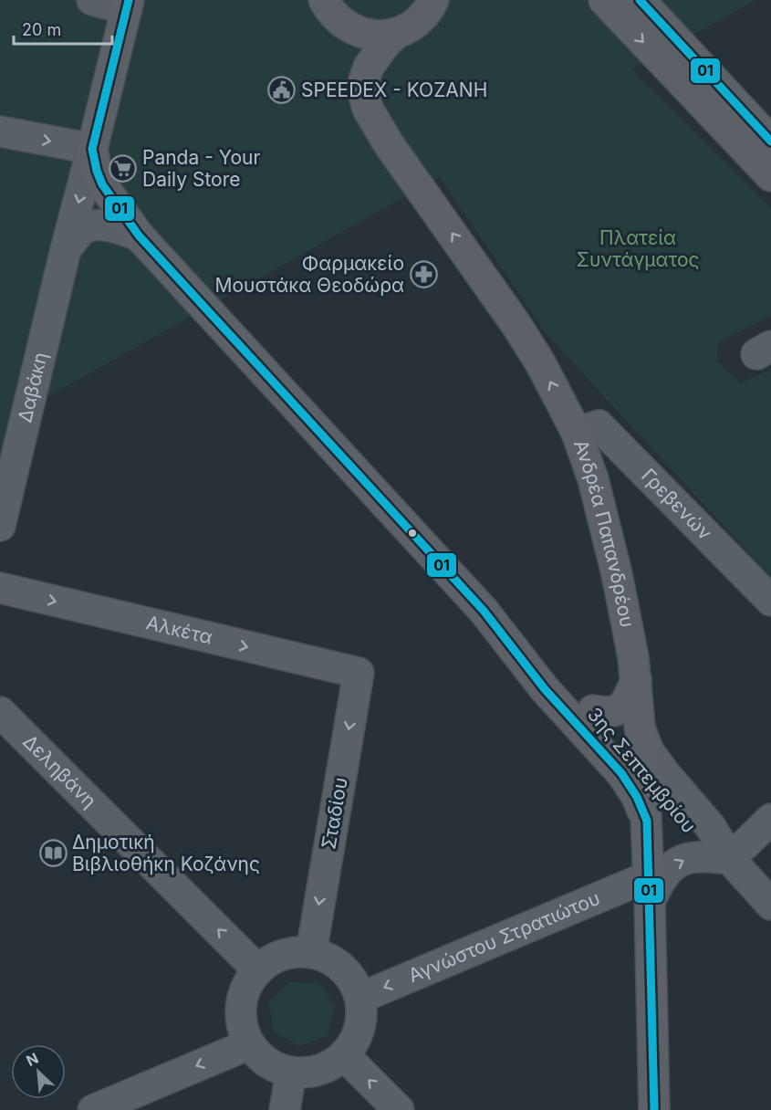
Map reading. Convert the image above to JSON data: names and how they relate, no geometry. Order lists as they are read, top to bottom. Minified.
{"streets":{"main road":["Ανδρέα Παπανδρέου","3ης Σεπτεμβρίου"],"street":["Δαβάκη","Γρεβενών","Αλκέτα","Δεληβάνη","Σταδίου","Αγνώστου Στρατιώτου"]},"crossings":[["Δαβάκη","3ης Σεπτεμβρίου"],["Γρεβενών","Ανδρέα Παπανδρέου"],["Ανδρέα Παπανδρέου","3ης Σεπτεμβρίου"],["Ανδρέα Παπανδρέου","Αγνώστου Στρατιώτου"],["Αλκέτα","Σταδίου"],["Δεληβάνη","Σταδίου"],["Δεληβάνη","Αγνώστου Στρατιώτου"],["Σταδίου","Αγνώστου Στρατιώτου"]],"one_way":["Ανδρέα Παπανδρέου","Αλκέτα","Δεληβάνη","Σταδίου","Αγνώστου Στρατιώτου"],"parks":["Πλατεία Συντάγματος"],"places":{"public building":["SPEEDEX - ΚΟΖΑΝΗ"],"supermarket":["Panda - Your Daily Store"],"pharmacy":["Φαρμακείο Μουστάκα Θεοδώρα"],"library":["Δημοτική Βιβλιοθήκη Κοζάνης"]},"lines":["transit line 01"],"scale_bar":"20 m","north":"top left"}
